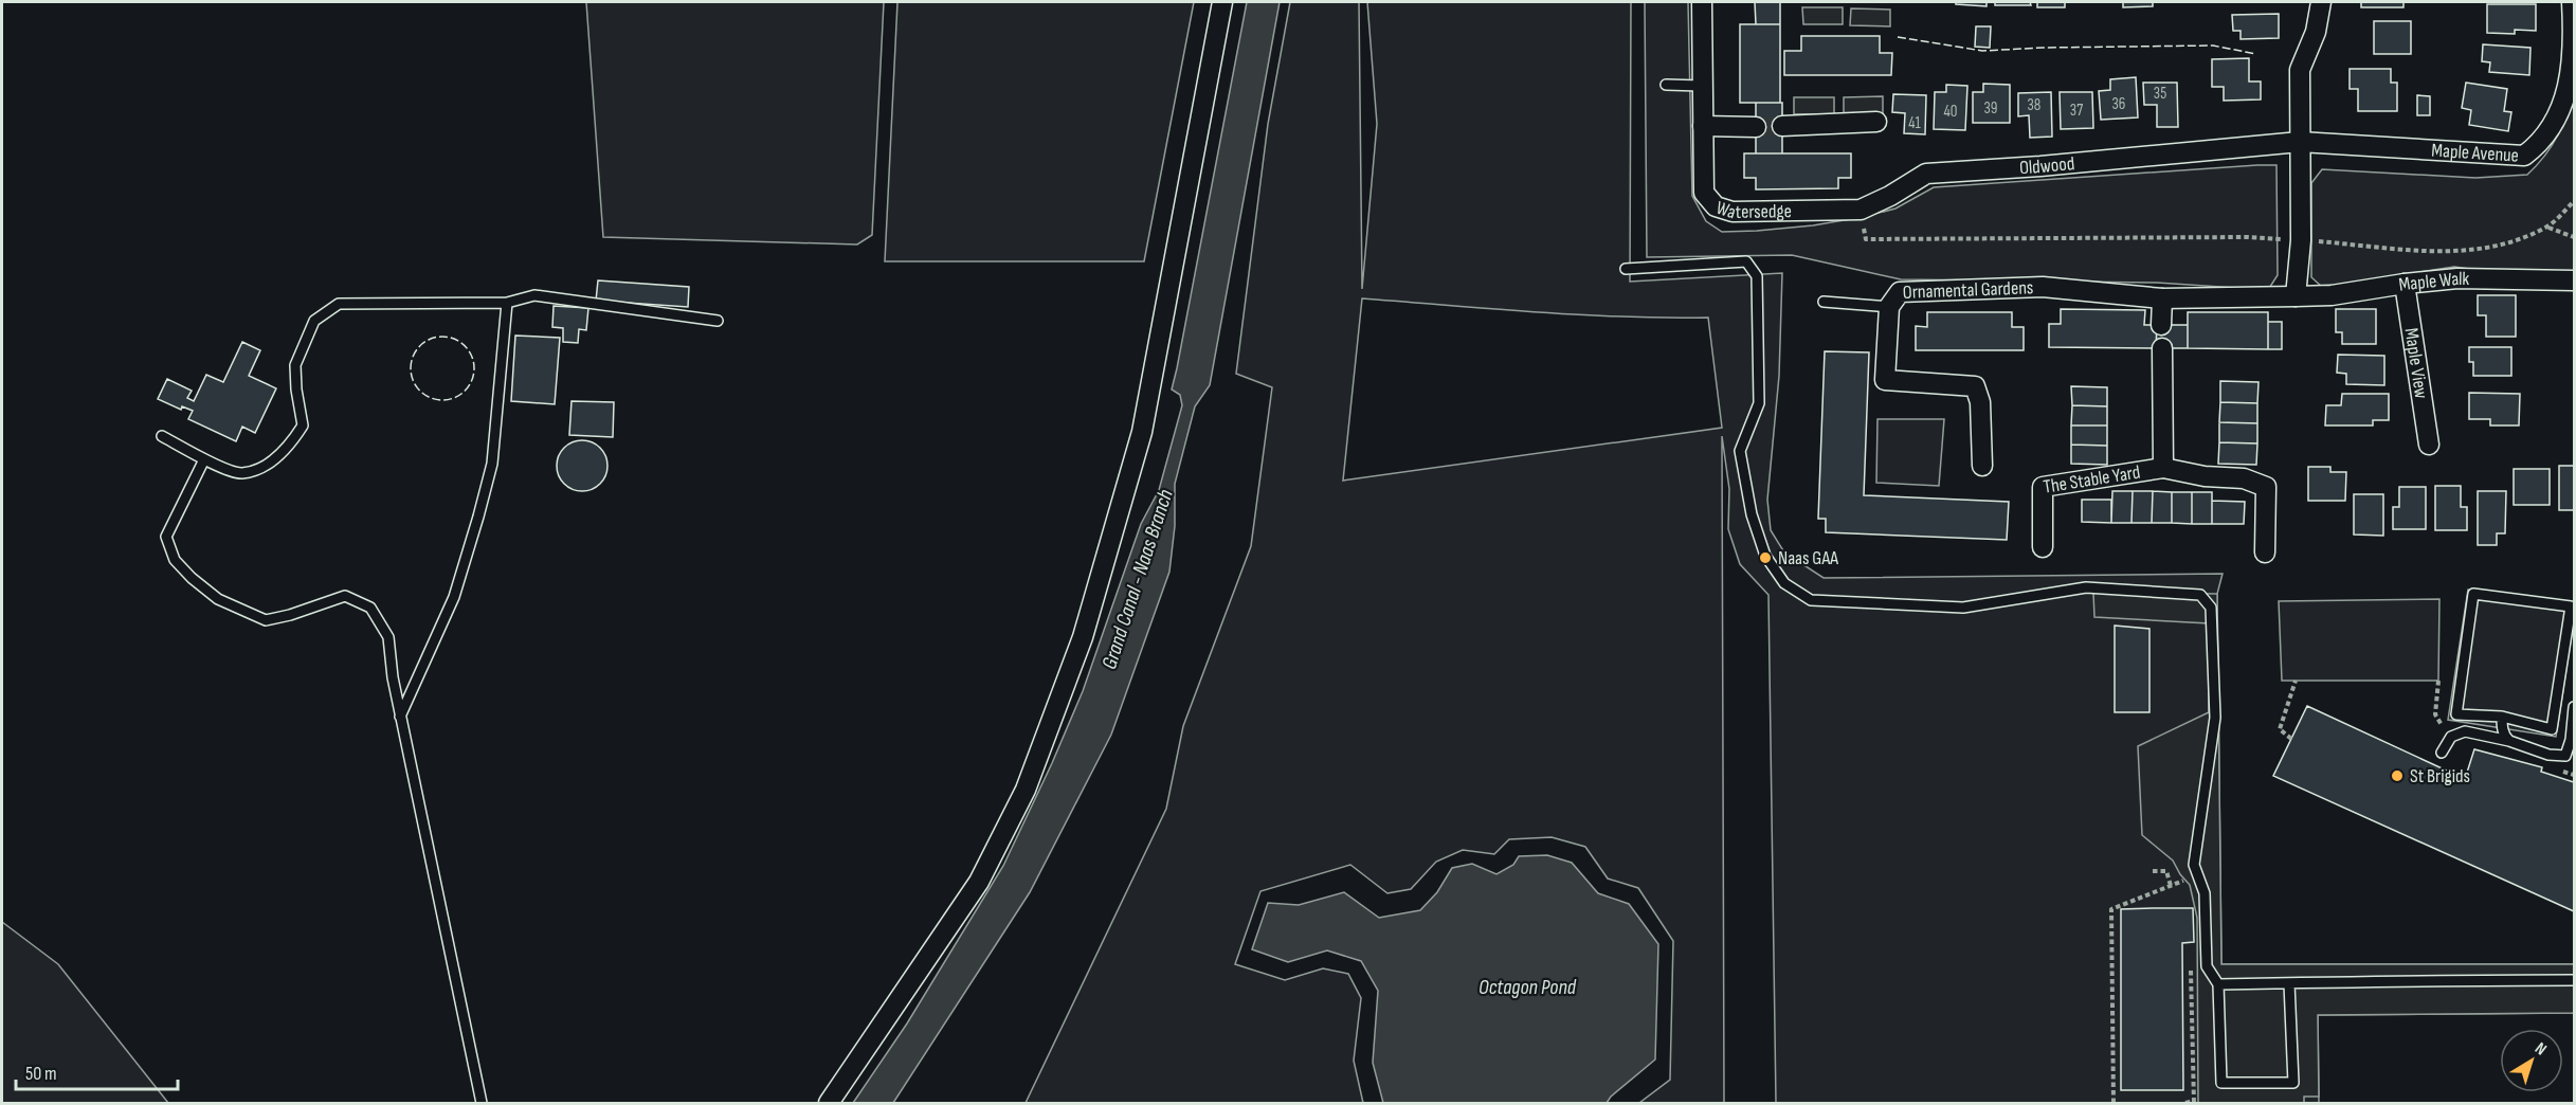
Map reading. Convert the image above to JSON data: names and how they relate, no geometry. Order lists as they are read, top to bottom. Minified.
{"streets":{"street":["Maple Avenue","Oldwood","Watersedge","Maple Walk","Ornamental Gardens","Maple View","The Stable Yard"]},"crossings":[["Maple Avenue","Oldwood"],["Oldwood","Watersedge"],["Maple Walk","Ornamental Gardens"],["Maple Walk","Maple View"]],"water":["Grand Canal - Naas Branch","Octagon Pond"],"places":["Naas GAA","St Brigids"],"house_numbers":["35","36","38","39","37","40","41"],"scale_bar":"50 m","north":"top right"}
